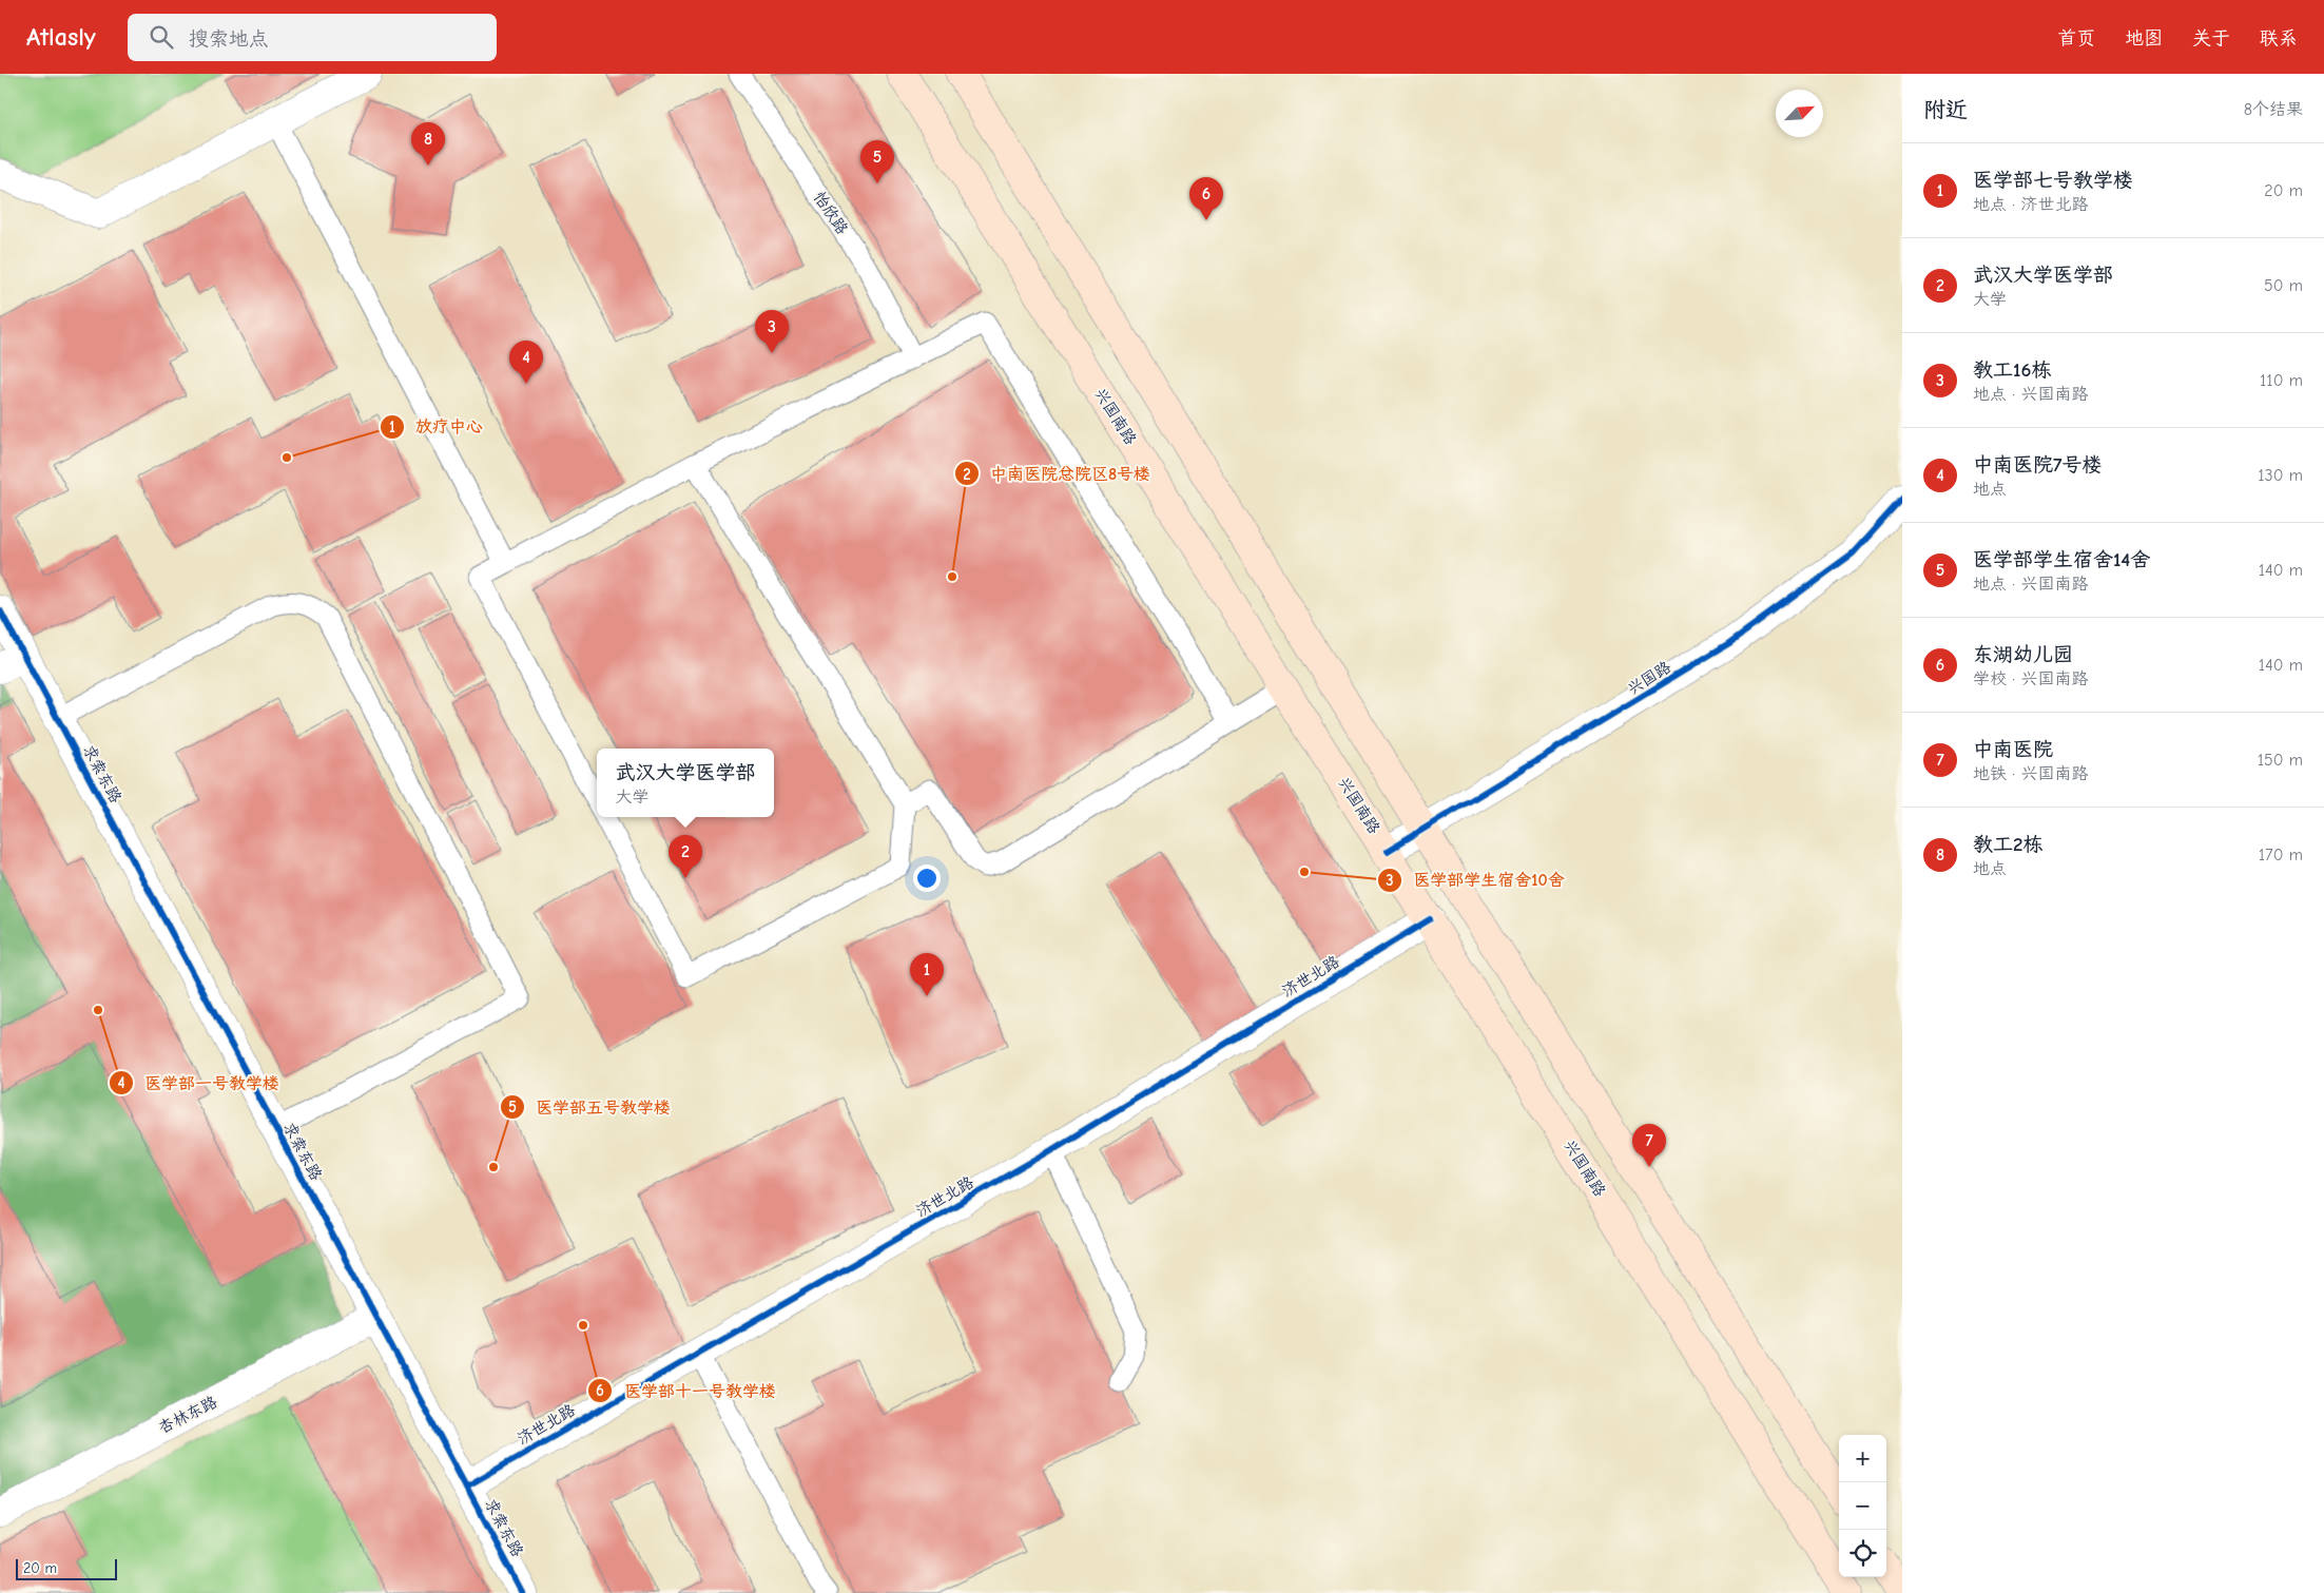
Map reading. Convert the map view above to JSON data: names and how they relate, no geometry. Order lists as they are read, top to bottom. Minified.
{"streets":{"main road":["兴国南路"],"street":["兴国路","求索东路","济世北路","杏林东路"],"lane":["怡欣路"]},"crossings":[["兴国南路","兴国路"],["兴国南路","济世北路"],["求索东路","济世北路"],["求索东路","杏林东路"]],"places":["放疗中心","中南医院总院区8号楼","医学部学生宿舍10舍","医学部一号教学楼","医学部五号教学楼","医学部十一号教学楼"],"scale_bar":"20 m","north":"top right","page":{"header":"Atlasly","search":"搜索地点","nav":["首页","地图","关于","联系"],"heading":["附近","8个结果"],"pins":["8","5","6","3","4","2","1","7"],"list":[{"mark":"1","name":"医学部七号教学楼","note":"地点 · 济世北路","value":"20 m"},{"mark":"2","name":"武汉大学医学部","note":"大学","value":"50 m"},{"mark":"3","name":"教工16栋","note":"地点 · 兴国南路","value":"110 m"},{"mark":"4","name":"中南医院7号楼","note":"地点","value":"130 m"},{"mark":"5","name":"医学部学生宿舍14舍","note":"地点 · 兴国南路","value":"140 m"},{"mark":"6","name":"东湖幼儿园","note":"学校 · 兴国南路","value":"140 m"},{"mark":"7","name":"中南医院","note":"地铁 · 兴国南路","value":"150 m"},{"mark":"8","name":"教工2栋","note":"地点","value":"170 m"}],"popup":["武汉大学医学部","大学"],"map_buttons":["+","−"],"scale":"20 m"}}
